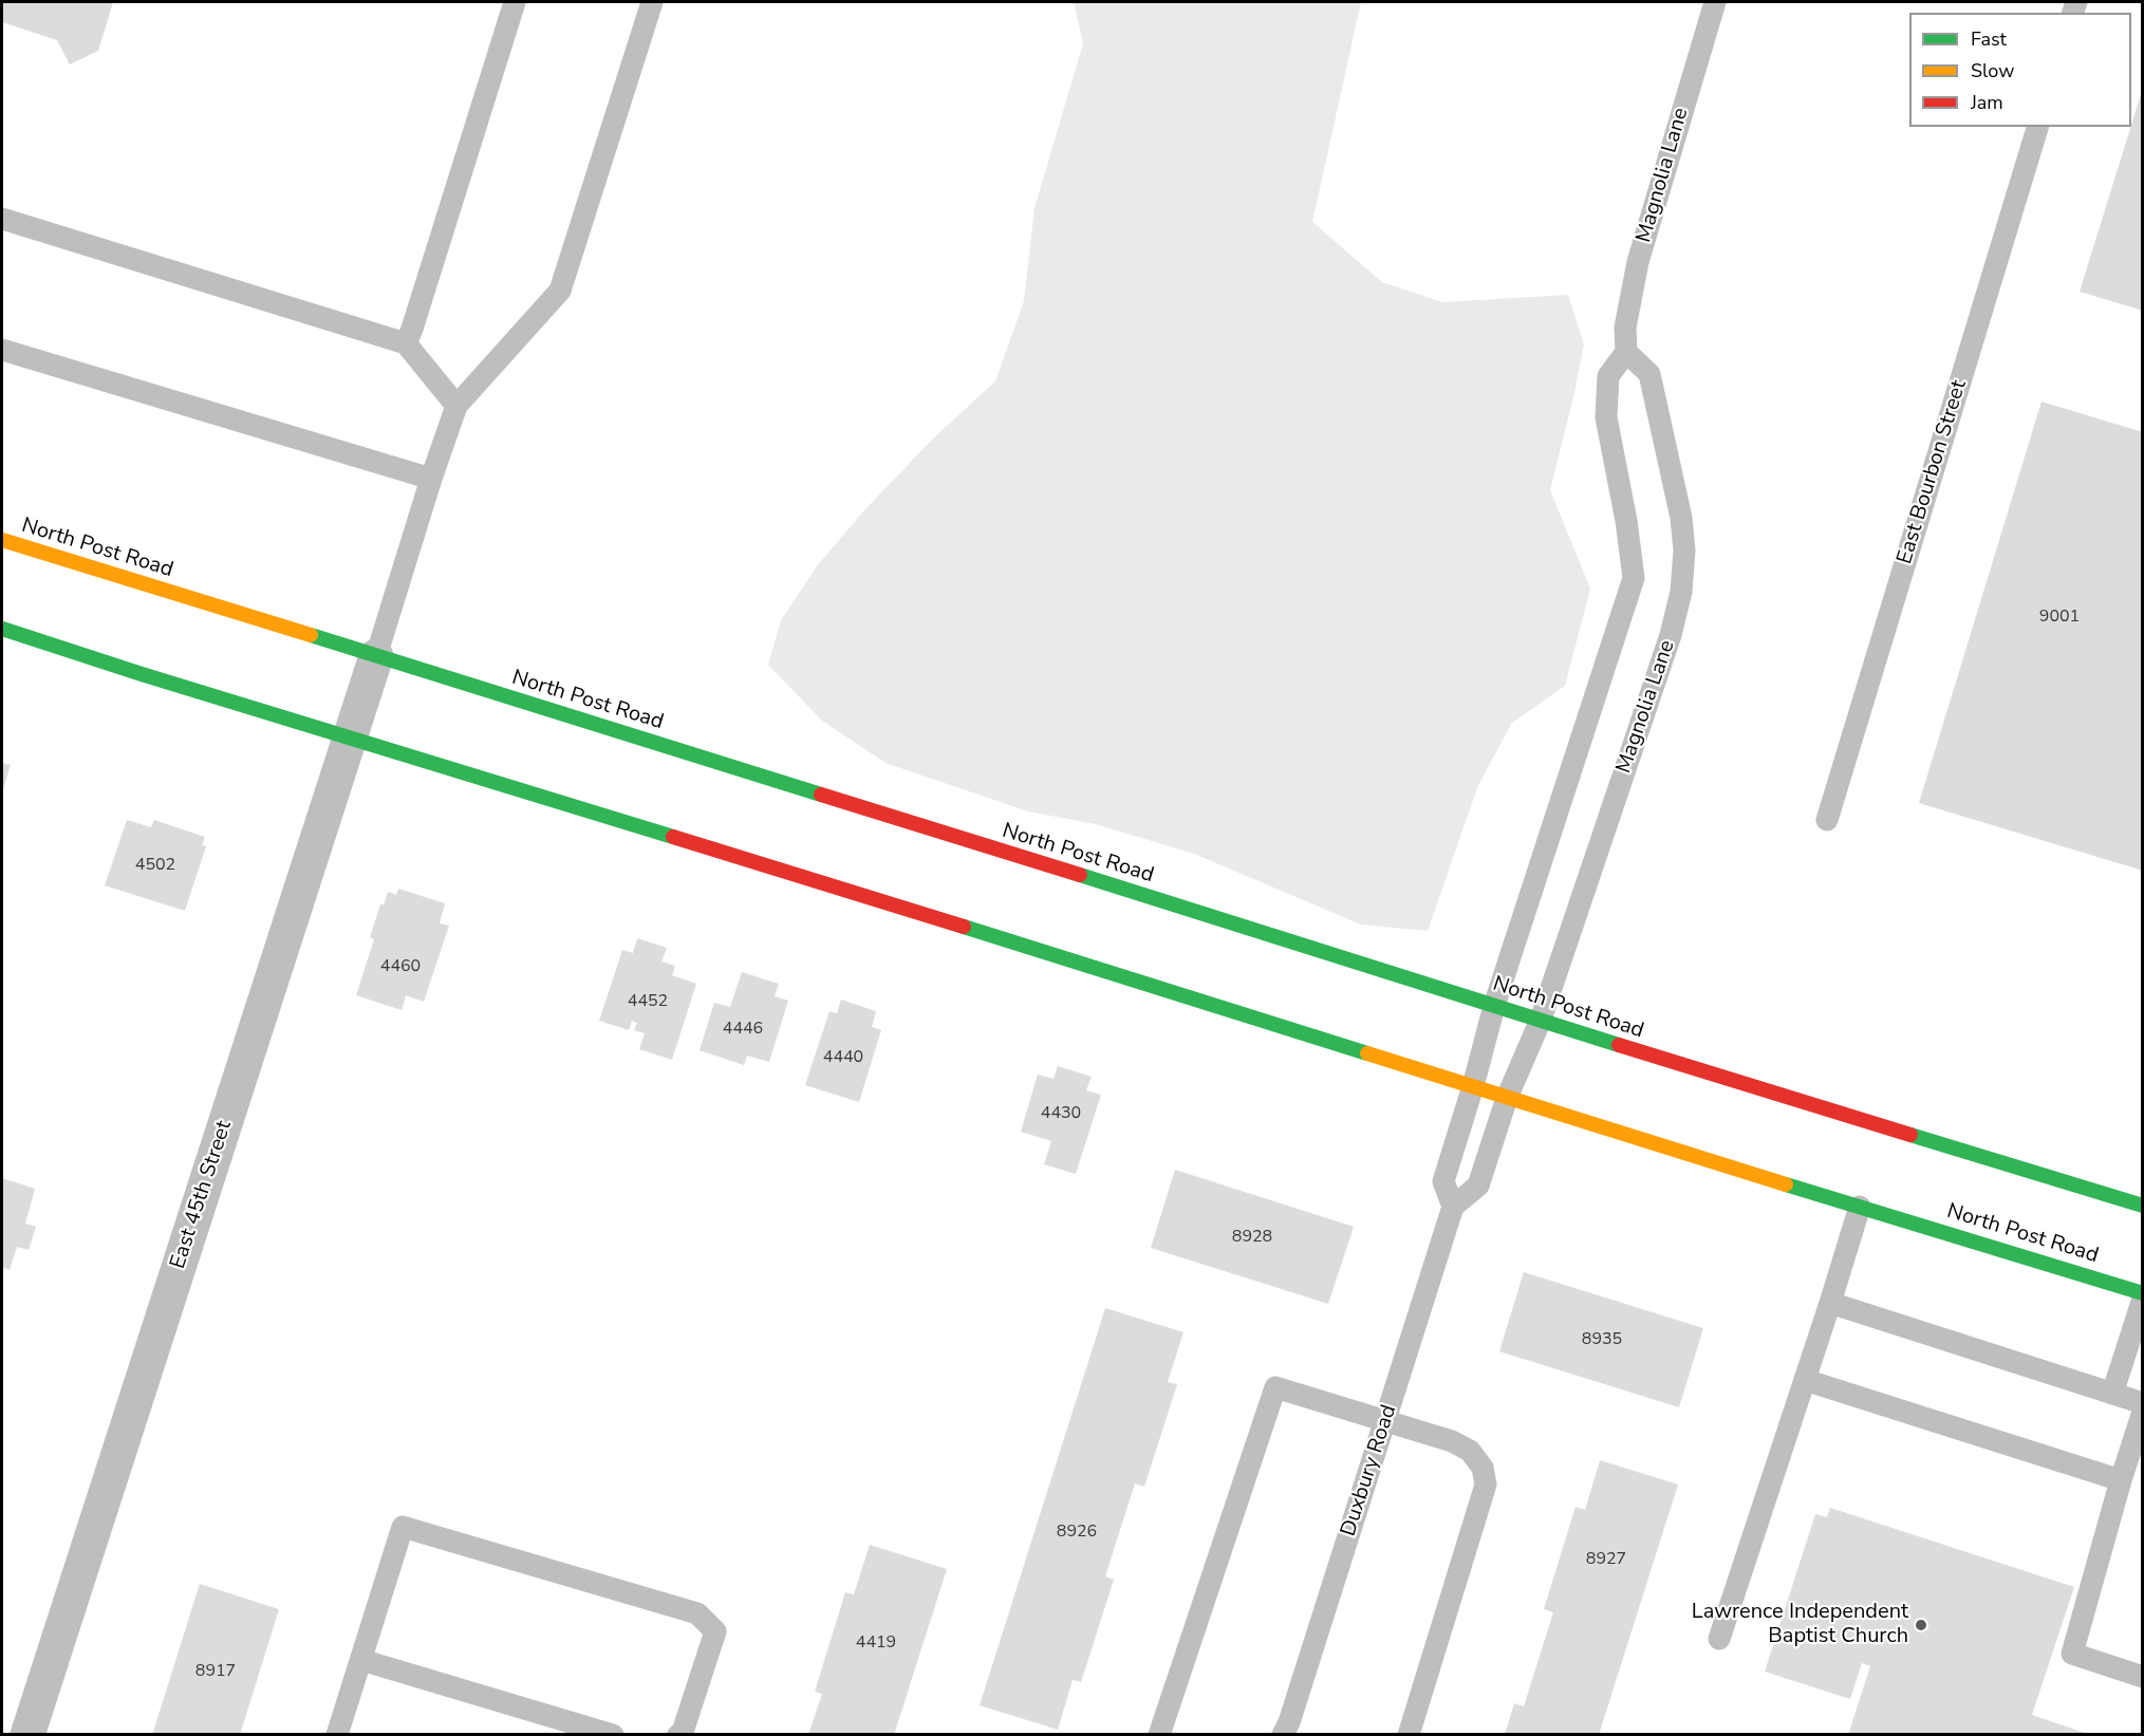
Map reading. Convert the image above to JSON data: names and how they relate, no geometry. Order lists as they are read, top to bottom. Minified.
{"streets":{"main road":["North Post Road"],"street":["East 45th Street"],"lane":["Magnolia Lane","East Bourbon Street","Duxbury Road"]},"crossings":[["Magnolia Lane","North Post Road"],["North Post Road","East 45th Street"]],"places":["Lawrence Independent Baptist Church"],"house_numbers":["9001","4502","4460","4452","4446","4440","4430","8928","8935","8926","8927","4419","8917"],"legend":["Fast","Slow","Jam"]}
